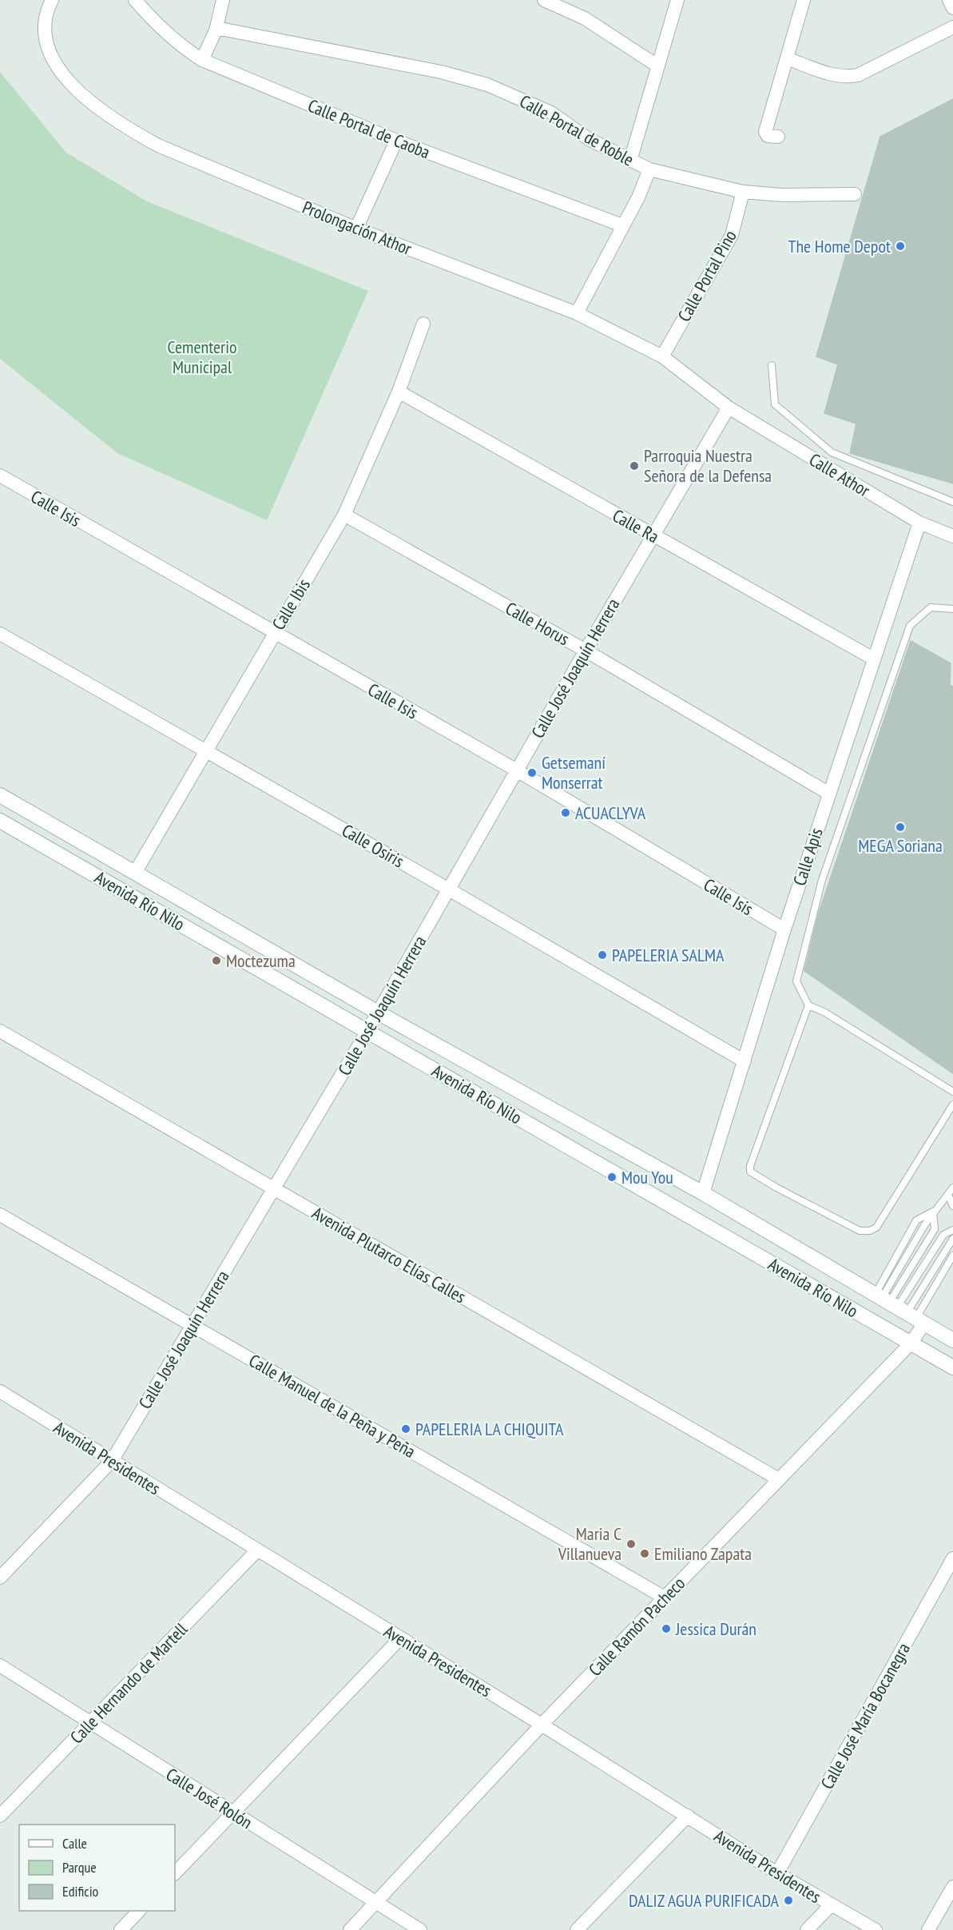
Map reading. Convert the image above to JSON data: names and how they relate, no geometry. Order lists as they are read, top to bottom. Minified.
{"streets":{"main road":["Avenida Río Nilo"],"street":["Calle Portal de Caoba","Calle Portal de Roble","Prolongación Athor","Calle Portal Pino","Calle Athor","Calle Isis","Calle Ra","Calle Ibis","Calle Horus","Calle José Joaquín Herrera","Calle Osiris","Calle Apis","Avenida Plutarco Elías Calles","Calle Manuel de la Peña y Peña","Avenida Presidentes","Calle Ramón Pacheco","Calle Hernando de Martell","Calle José María Bocanegra","Calle José Rolón"]},"crossings":[["Calle Portal de Roble","Calle Portal Pino"],["Prolongación Athor","Calle Portal Pino"],["Prolongación Athor","Calle Athor"],["Prolongación Athor","Calle José Joaquín Herrera"],["Calle Athor","Calle José Joaquín Herrera"],["Calle Athor","Calle Apis"],["Calle Isis","Calle Ibis"],["Calle Isis","Calle José Joaquín Herrera"],["Calle Isis","Calle Apis"],["Calle Ra","Calle Ibis"],["Calle Ra","Calle José Joaquín Herrera"],["Calle Ra","Calle Apis"],["Calle Ibis","Calle Horus"],["Calle Ibis","Calle Osiris"],["Calle Ibis","Avenida Río Nilo"],["Calle Horus","Calle José Joaquín Herrera"],["Calle Horus","Calle Apis"],["Calle José Joaquín Herrera","Calle Osiris"],["Calle José Joaquín Herrera","Avenida Río Nilo"],["Calle José Joaquín Herrera","Avenida Plutarco Elías Calles"],["Calle José Joaquín Herrera","Calle Manuel de la Peña y Peña"],["Calle José Joaquín Herrera","Avenida Presidentes"],["Calle Osiris","Calle Apis"],["Calle Apis","Avenida Río Nilo"],["Avenida Río Nilo","Calle Ramón Pacheco"],["Avenida Plutarco Elías Calles","Calle Ramón Pacheco"],["Calle Manuel de la Peña y Peña","Calle Ramón Pacheco"],["Avenida Presidentes","Calle Ramón Pacheco"],["Avenida Presidentes","Calle Hernando de Martell"],["Avenida Presidentes","Calle José María Bocanegra"],["Calle Ramón Pacheco","Calle José Rolón"],["Calle Hernando de Martell","Calle José Rolón"]],"parks":["Cementerio Municipal"],"places":["The Home Depot","Parroquia Nuestra Señora de la Defensa","Getsemaní Monserrat","ACUACLYVA","MEGA Soriana","PAPELERIA SALMA","Moctezuma","Mou You","PAPELERIA LA CHIQUITA","Maria C Villanueva","Emiliano Zapata","Jessica Durán","DALIZ AGUA PURIFICADA"],"legend":["Calle","Parque","Edificio"]}
